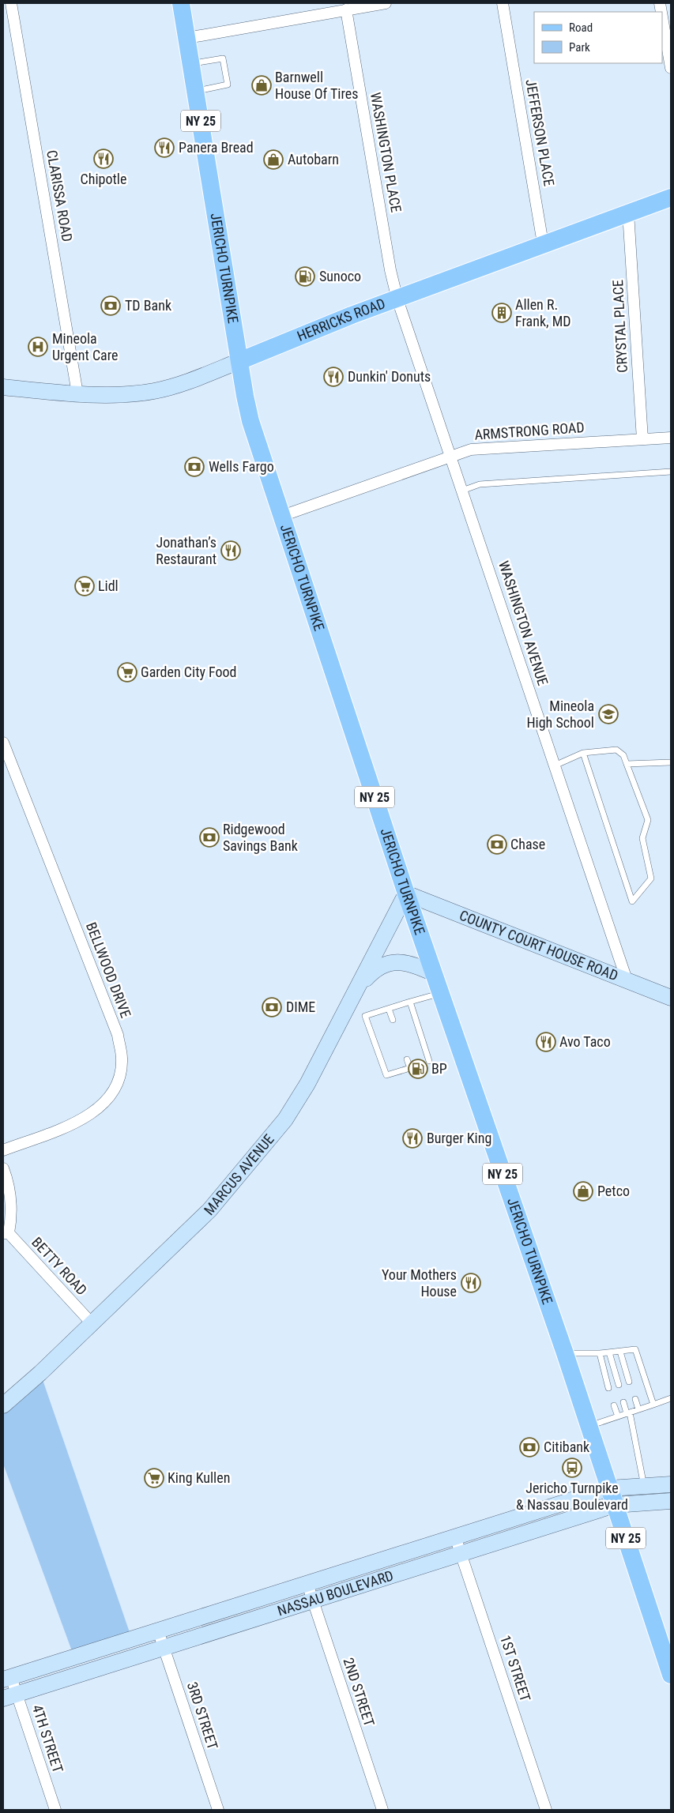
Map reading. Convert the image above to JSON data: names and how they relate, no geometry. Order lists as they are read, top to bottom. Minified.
{"streets":{"main road":["NY 25","JERICHO TURNPIKE","HERRICKS ROAD","COUNTY COURT HOUSE ROAD","MARCUS AVENUE","NASSAU BOULEVARD"],"street":["JEFFERSON PLACE","WASHINGTON PLACE","CLARISSA ROAD","CRYSTAL PLACE","ARMSTRONG ROAD","WASHINGTON AVENUE","BELLWOOD DRIVE","BETTY ROAD","1ST STREET","2ND STREET","3RD STREET","4TH STREET"]},"crossings":[["JEFFERSON PLACE","HERRICKS ROAD"],["WASHINGTON PLACE","HERRICKS ROAD"],["WASHINGTON PLACE","WASHINGTON AVENUE"],["CLARISSA ROAD","HERRICKS ROAD"],["JERICHO TURNPIKE","HERRICKS ROAD"],["JERICHO TURNPIKE","ARMSTRONG ROAD"],["JERICHO TURNPIKE","COUNTY COURT HOUSE ROAD"],["JERICHO TURNPIKE","MARCUS AVENUE"],["JERICHO TURNPIKE","NASSAU BOULEVARD"],["HERRICKS ROAD","CRYSTAL PLACE"],["HERRICKS ROAD","WASHINGTON AVENUE"],["CRYSTAL PLACE","ARMSTRONG ROAD"],["ARMSTRONG ROAD","WASHINGTON AVENUE"],["WASHINGTON AVENUE","COUNTY COURT HOUSE ROAD"],["COUNTY COURT HOUSE ROAD","MARCUS AVENUE"],["MARCUS AVENUE","BETTY ROAD"],["NASSAU BOULEVARD","1ST STREET"],["NASSAU BOULEVARD","2ND STREET"],["NASSAU BOULEVARD","3RD STREET"],["NASSAU BOULEVARD","4TH STREET"]],"places":{"shop":["Barnwell House Of Tires","Autobarn","Petco"],"restaurant":["Panera Bread","Chipotle","Dunkin' Donuts","Jonathan’s Restaurant","Avo Taco","Burger King","Your Mothers House"],"fuel station":["Sunoco","BP"],"bank":["TD Bank","Wells Fargo","Ridgewood Savings Bank","Chase","DIME","Citibank"],"building":["Allen R. Frank, MD"],"hospital":["Mineola Urgent Care"],"supermarket":["Lidl","Garden City Food","King Kullen"],"school or university":["Mineola High School"],"bus stop":["Jericho Turnpike & Nassau Boulevard"]},"legend":["Road","Park"]}
